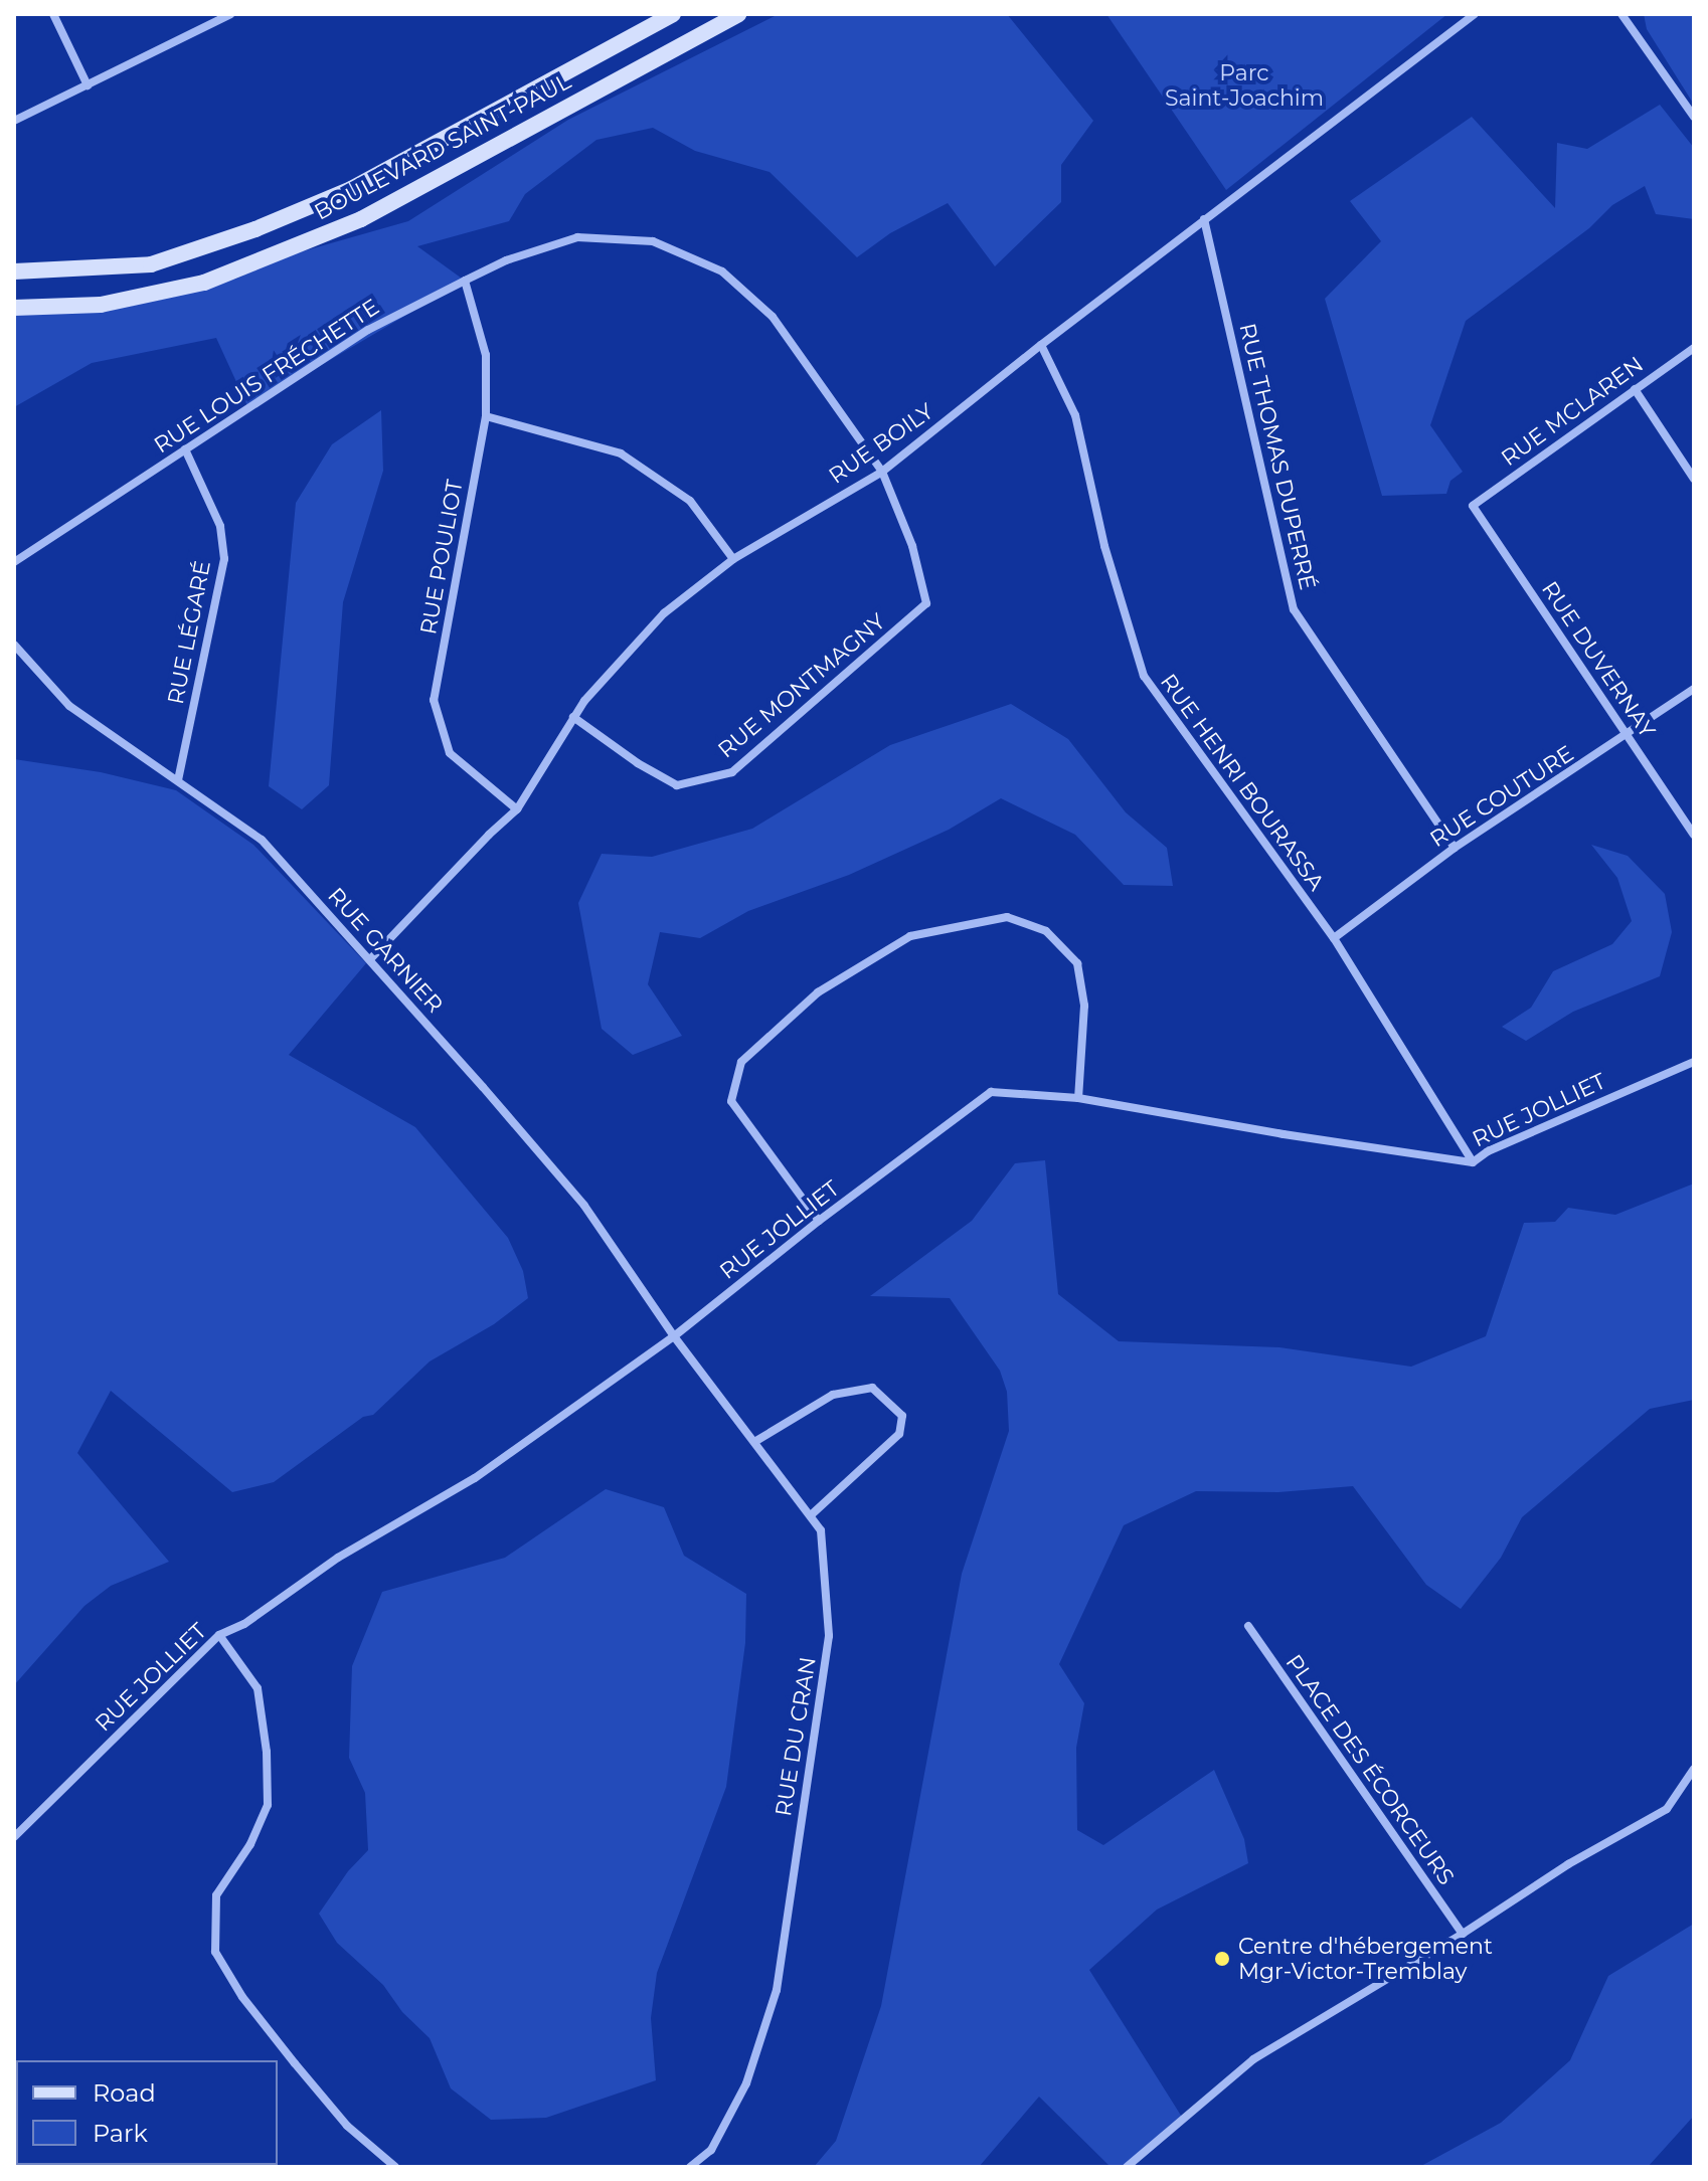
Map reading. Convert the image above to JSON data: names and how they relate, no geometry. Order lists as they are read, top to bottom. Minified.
{"streets":{"main road":["BOULEVARD SAINT-PAUL"],"street":["RUE LOUIS FRÉCHETTE","RUE MCLAREN","RUE BOILY","RUE THOMAS DUPERRÉ","RUE POULIOT","RUE LÉGARÉ","RUE DUVERNAY","RUE MONTMAGNY","RUE HENRI BOURASSA","RUE COUTURE","RUE GARNIER","RUE JOLLIET","RUE DU CRAN","PLACE DES ÉCORCEURS"]},"crossings":[["RUE LOUIS FRÉCHETTE","RUE BOILY"],["RUE LOUIS FRÉCHETTE","RUE POULIOT"],["RUE LOUIS FRÉCHETTE","RUE LÉGARÉ"],["RUE LOUIS FRÉCHETTE","RUE MONTMAGNY"],["RUE MCLAREN","RUE DUVERNAY"],["RUE BOILY","RUE THOMAS DUPERRÉ"],["RUE BOILY","RUE POULIOT"],["RUE BOILY","RUE MONTMAGNY"],["RUE BOILY","RUE HENRI BOURASSA"],["RUE BOILY","RUE GARNIER"],["RUE THOMAS DUPERRÉ","RUE COUTURE"],["RUE LÉGARÉ","RUE GARNIER"],["RUE DUVERNAY","RUE COUTURE"],["RUE HENRI BOURASSA","RUE COUTURE"],["RUE HENRI BOURASSA","RUE JOLLIET"],["RUE GARNIER","RUE JOLLIET"],["RUE GARNIER","RUE DU CRAN"],["RUE JOLLIET","RUE DU CRAN"]],"parks":["Parc Saint-Joachim"],"places":["Centre d'hébergement Mgr-Victor-Tremblay"],"legend":["Road","Park"]}
